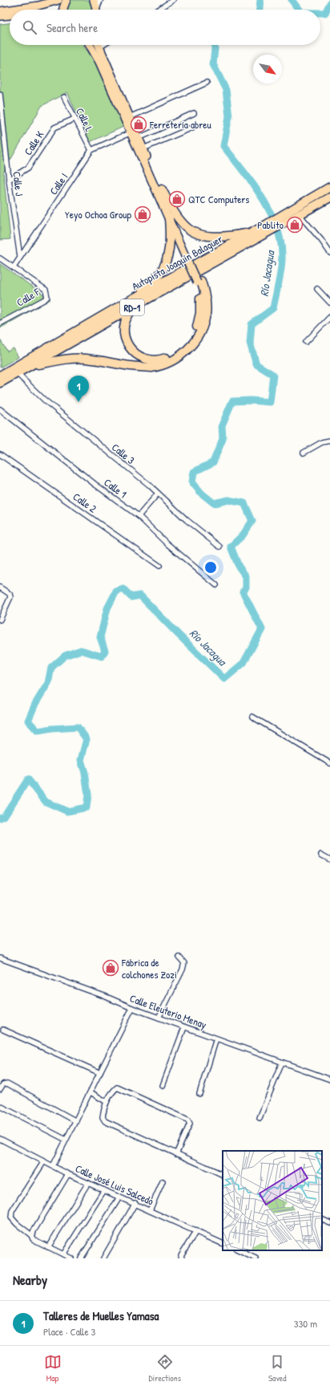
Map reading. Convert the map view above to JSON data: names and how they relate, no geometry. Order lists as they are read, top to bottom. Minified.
{"streets":{"highway":["Autopista Joaquín Balaguer","RD-1"],"street":["Calle L","Calle K","Calle J","Calle I","Calle F","Calle 3","Calle 1","Calle 2","Calle Eleuterio Menay","Calle José Luis Salcedo"]},"crossings":[["Calle L","Calle K"],["Calle L","Calle I"],["Calle K","Calle J"],["Calle J","Calle I"],["Calle I","Calle F"],["Autopista Joaquín Balaguer","Calle 3"]],"water":["Río Jacagua"],"places":{"shop":["Ferretería abreu","QTC Computers","Yeyo Ochoa Group","Pablito","Fábrica de colchones Zozi"]},"north":"bottom right","page":{"search":"Search here","pins":"1","heading":"Nearby","list":[{"mark":"1","name":"Talleres de Muelles Yamasa","note":"Place · Calle 3","value":"330 m"}],"nav":["Map","Directions","Saved"]}}
